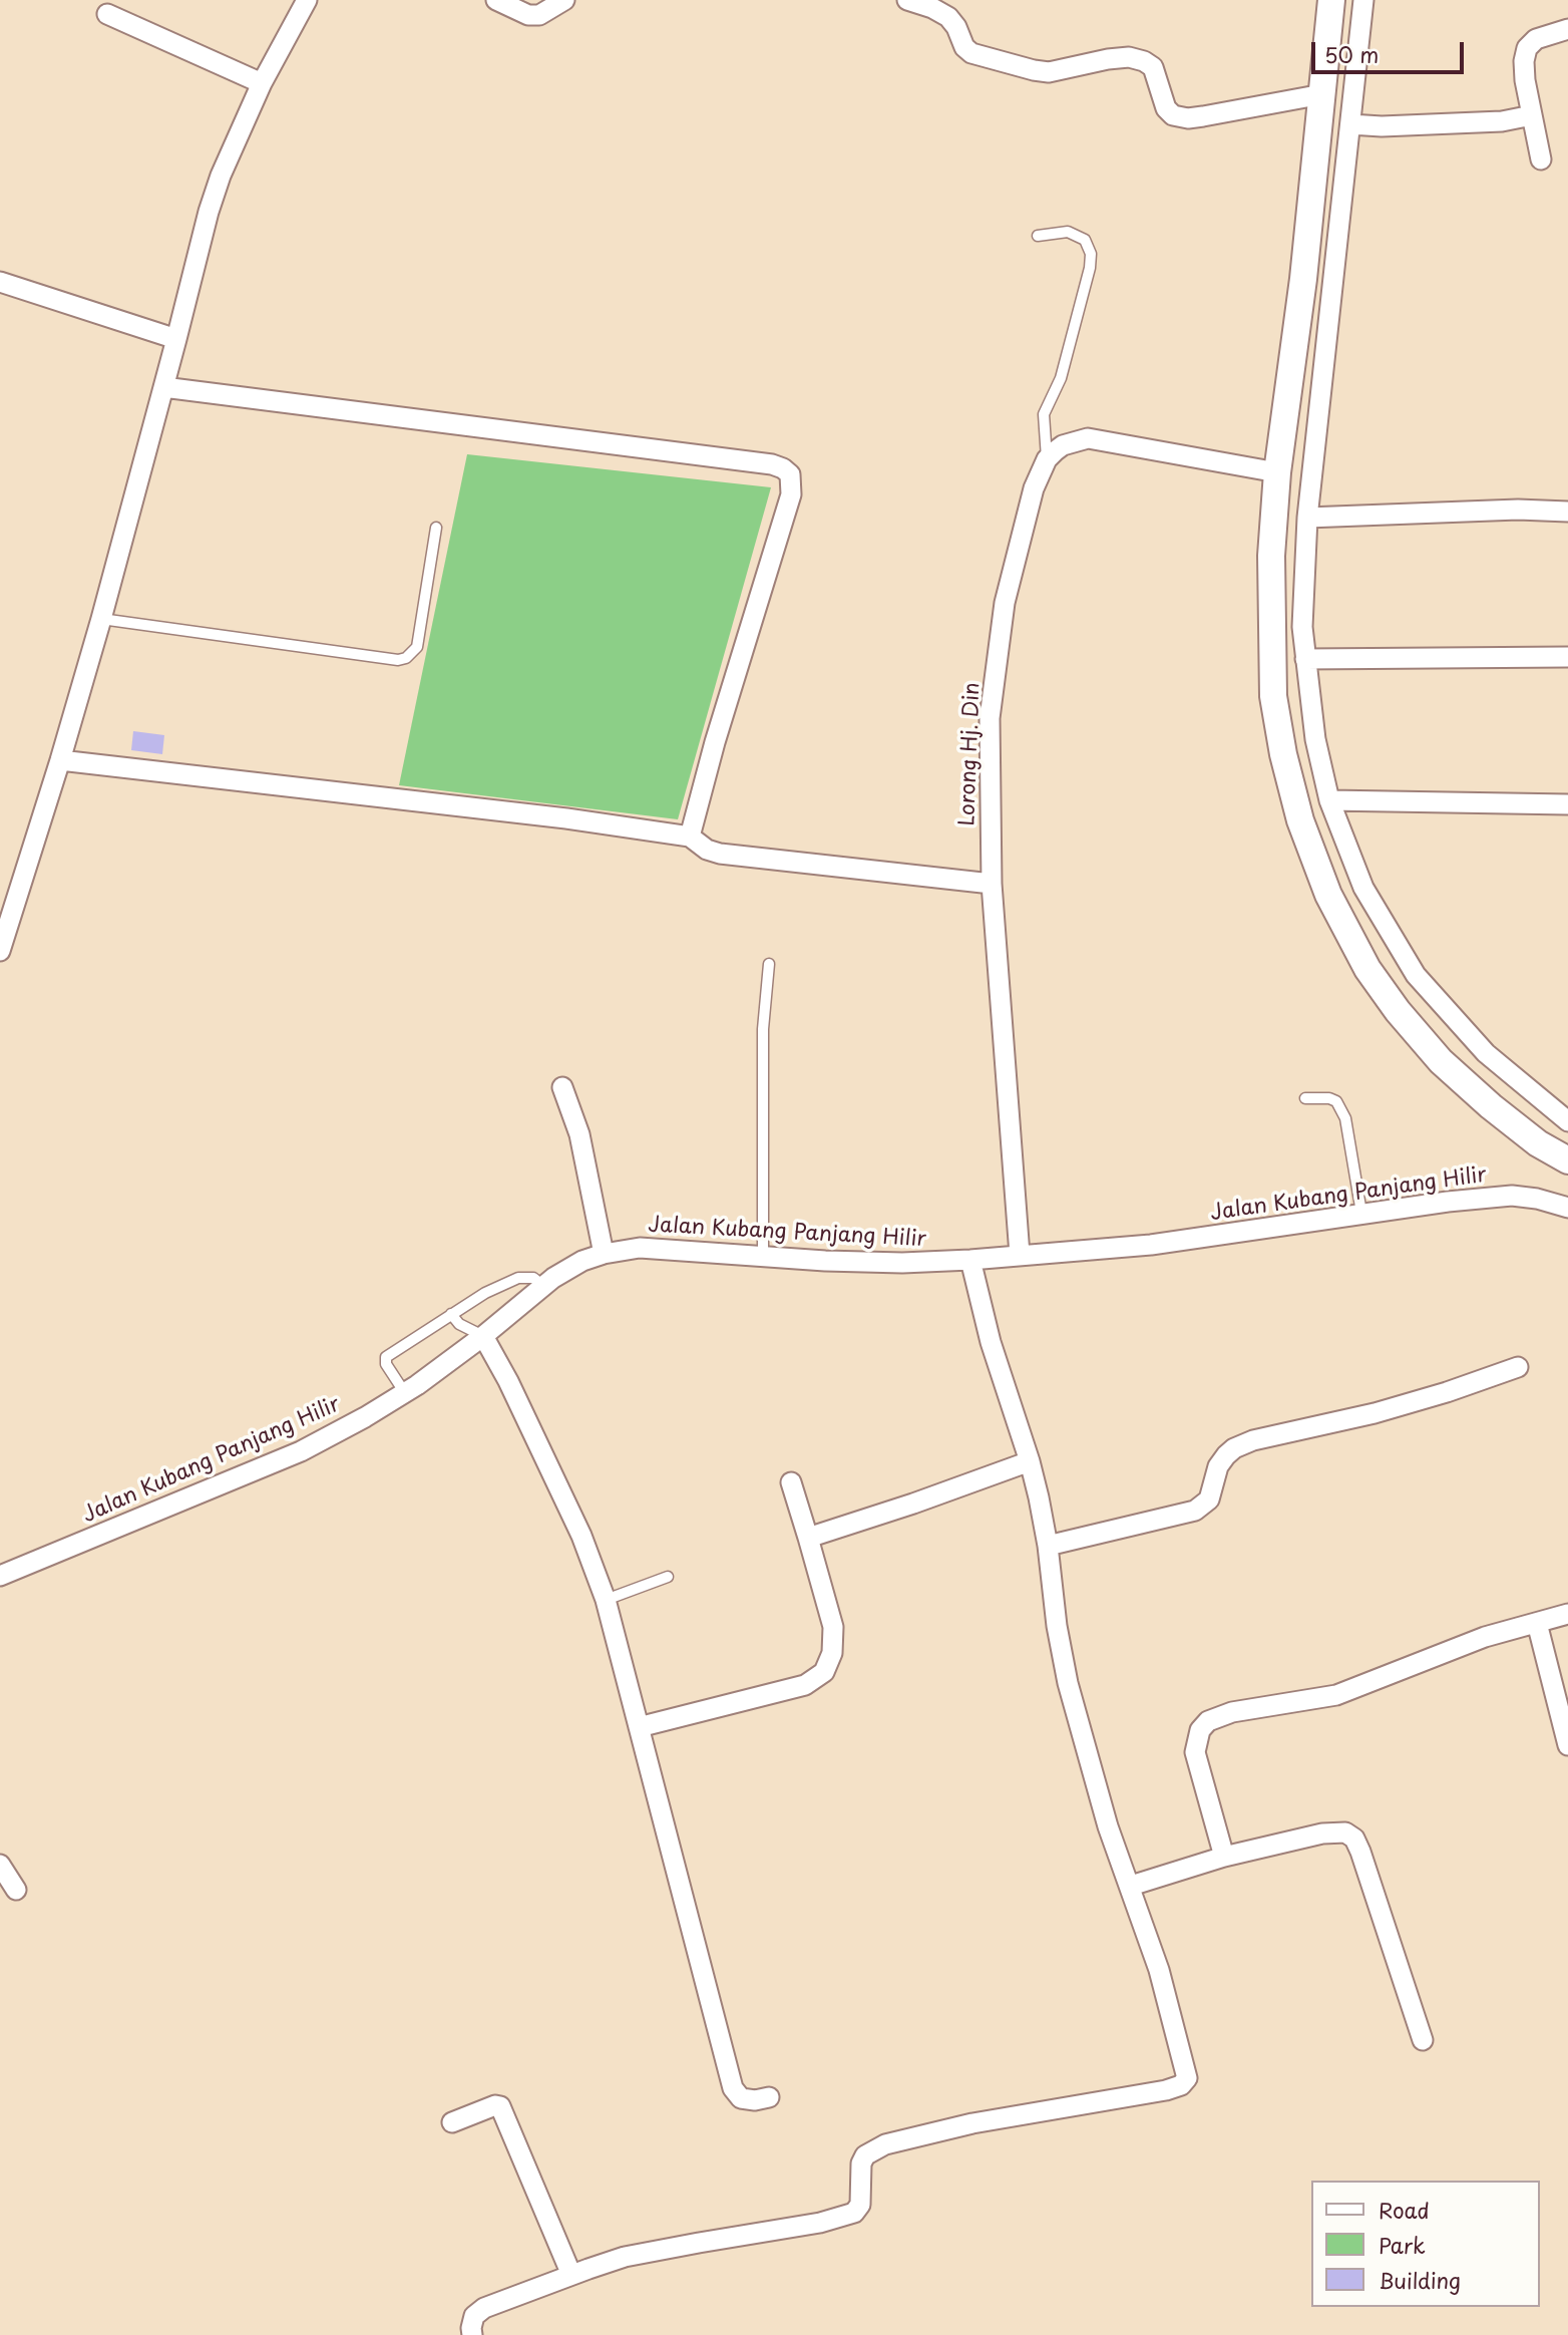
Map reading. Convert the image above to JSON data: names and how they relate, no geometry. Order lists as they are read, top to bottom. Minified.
{"streets":{"street":["Lorong Hj. Din","Jalan Kubang Panjang Hilir"]},"crossings":[["Lorong Hj. Din","Jalan Kubang Panjang Hilir"]],"legend":["Road","Park","Building"],"scale_bar":"50 m"}
